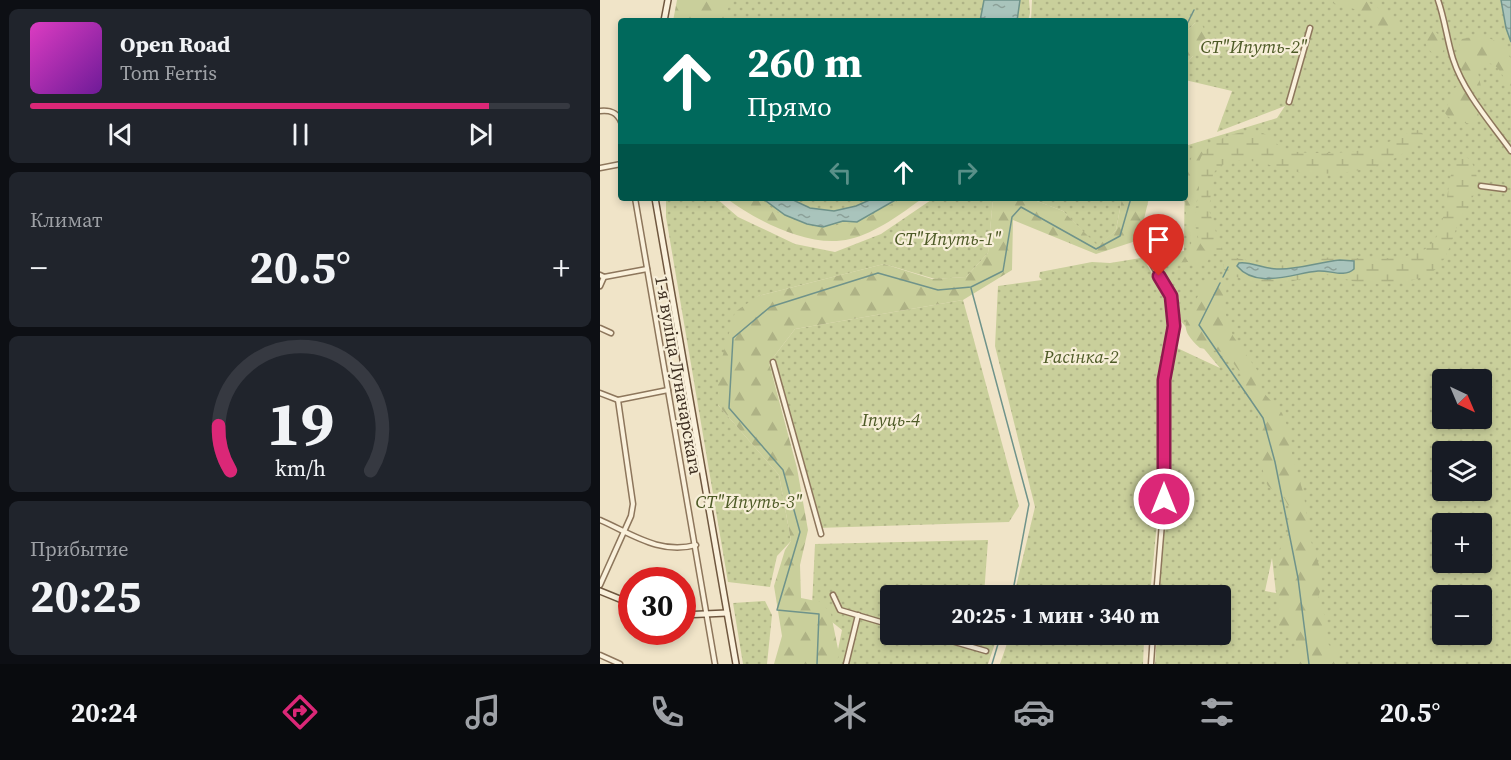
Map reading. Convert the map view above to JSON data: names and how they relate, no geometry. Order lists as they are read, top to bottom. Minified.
{"streets":{"street":["1-я вуліца Луначарскага"]},"parks":["СТ\"Ипуть-2\"","СТ\"Ипуть-1\"","Расінка-2","Іпуць-4","СТ\"Ипуть-3\""],"north":"bottom right","page":{"turn":["260 m","Прямо"],"song":["Open Road","Tom Ferris"],"tile":["Климат",["Прибытие","20:25"]],"heat":["−","20.5°","+"],"map_buttons":["+","−"],"limit":"30","trip":"20:25 · 1 мин · 340 m","tabs":["20:24","20.5°"],"gauge":["19","km/h"]}}
